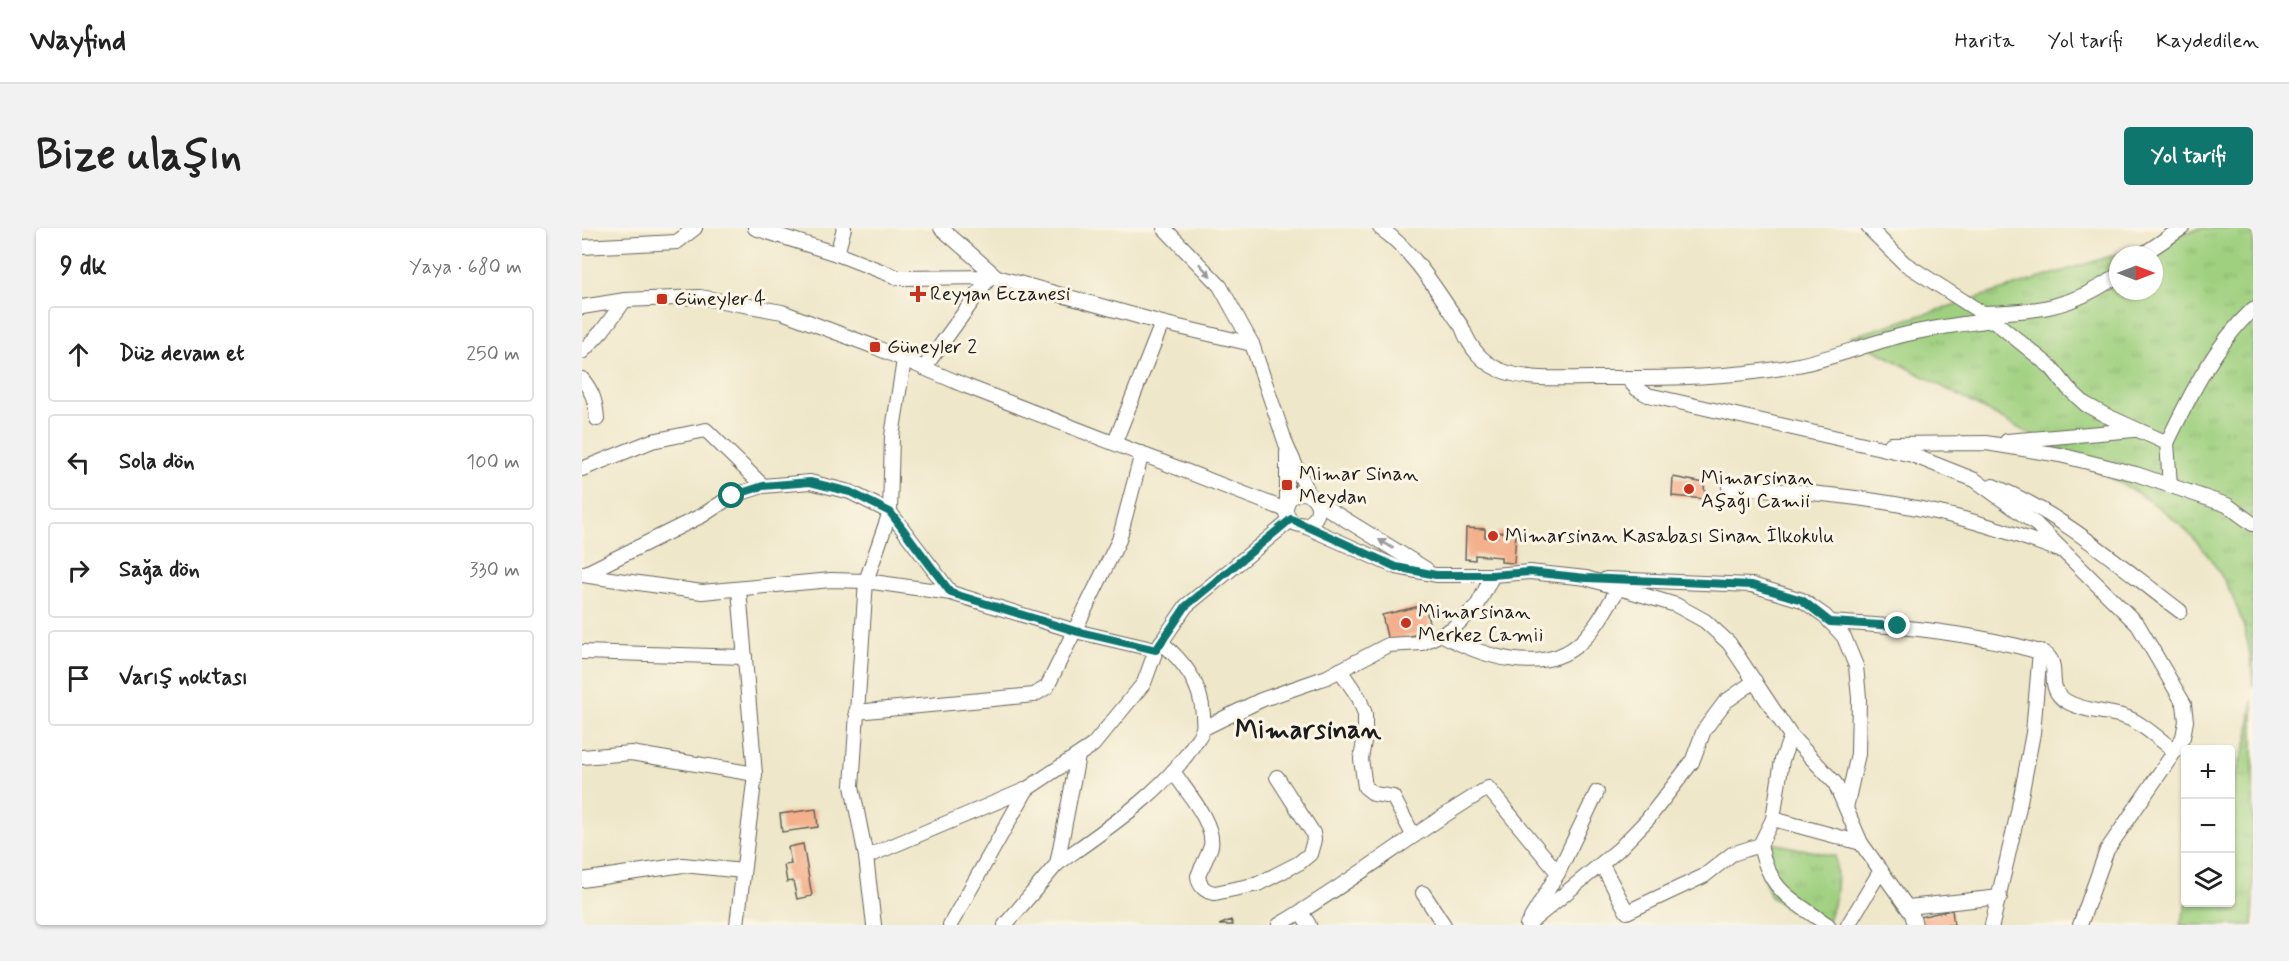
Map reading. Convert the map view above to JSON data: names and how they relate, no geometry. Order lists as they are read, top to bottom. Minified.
{"districts":["Mimarsinan"],"places":{"health":["Reyyan Eczanesi"],"transit":["Güneyler 4","Güneyler 2","Mimar Sinan Meydan"],"other":["Mimarsinan Aşağı Camii","Mimarsinan Kasabası Sinan İlkokulu","Mimarsinan Merkez Camii"]},"north":"right","page":{"header":"Wayfind","nav":["Harita","Yol tarifi","Kaydedilen"],"buttons":"Yol tarifi","title":"Bize ulaşın","heading":["9 dk","Yaya · 680 m"],"list":[["Düz devam et","250 m"],["Sola dön","100 m"],["Sağa dön","330 m"],"Varış noktası"],"map_buttons":["+","−"]}}
